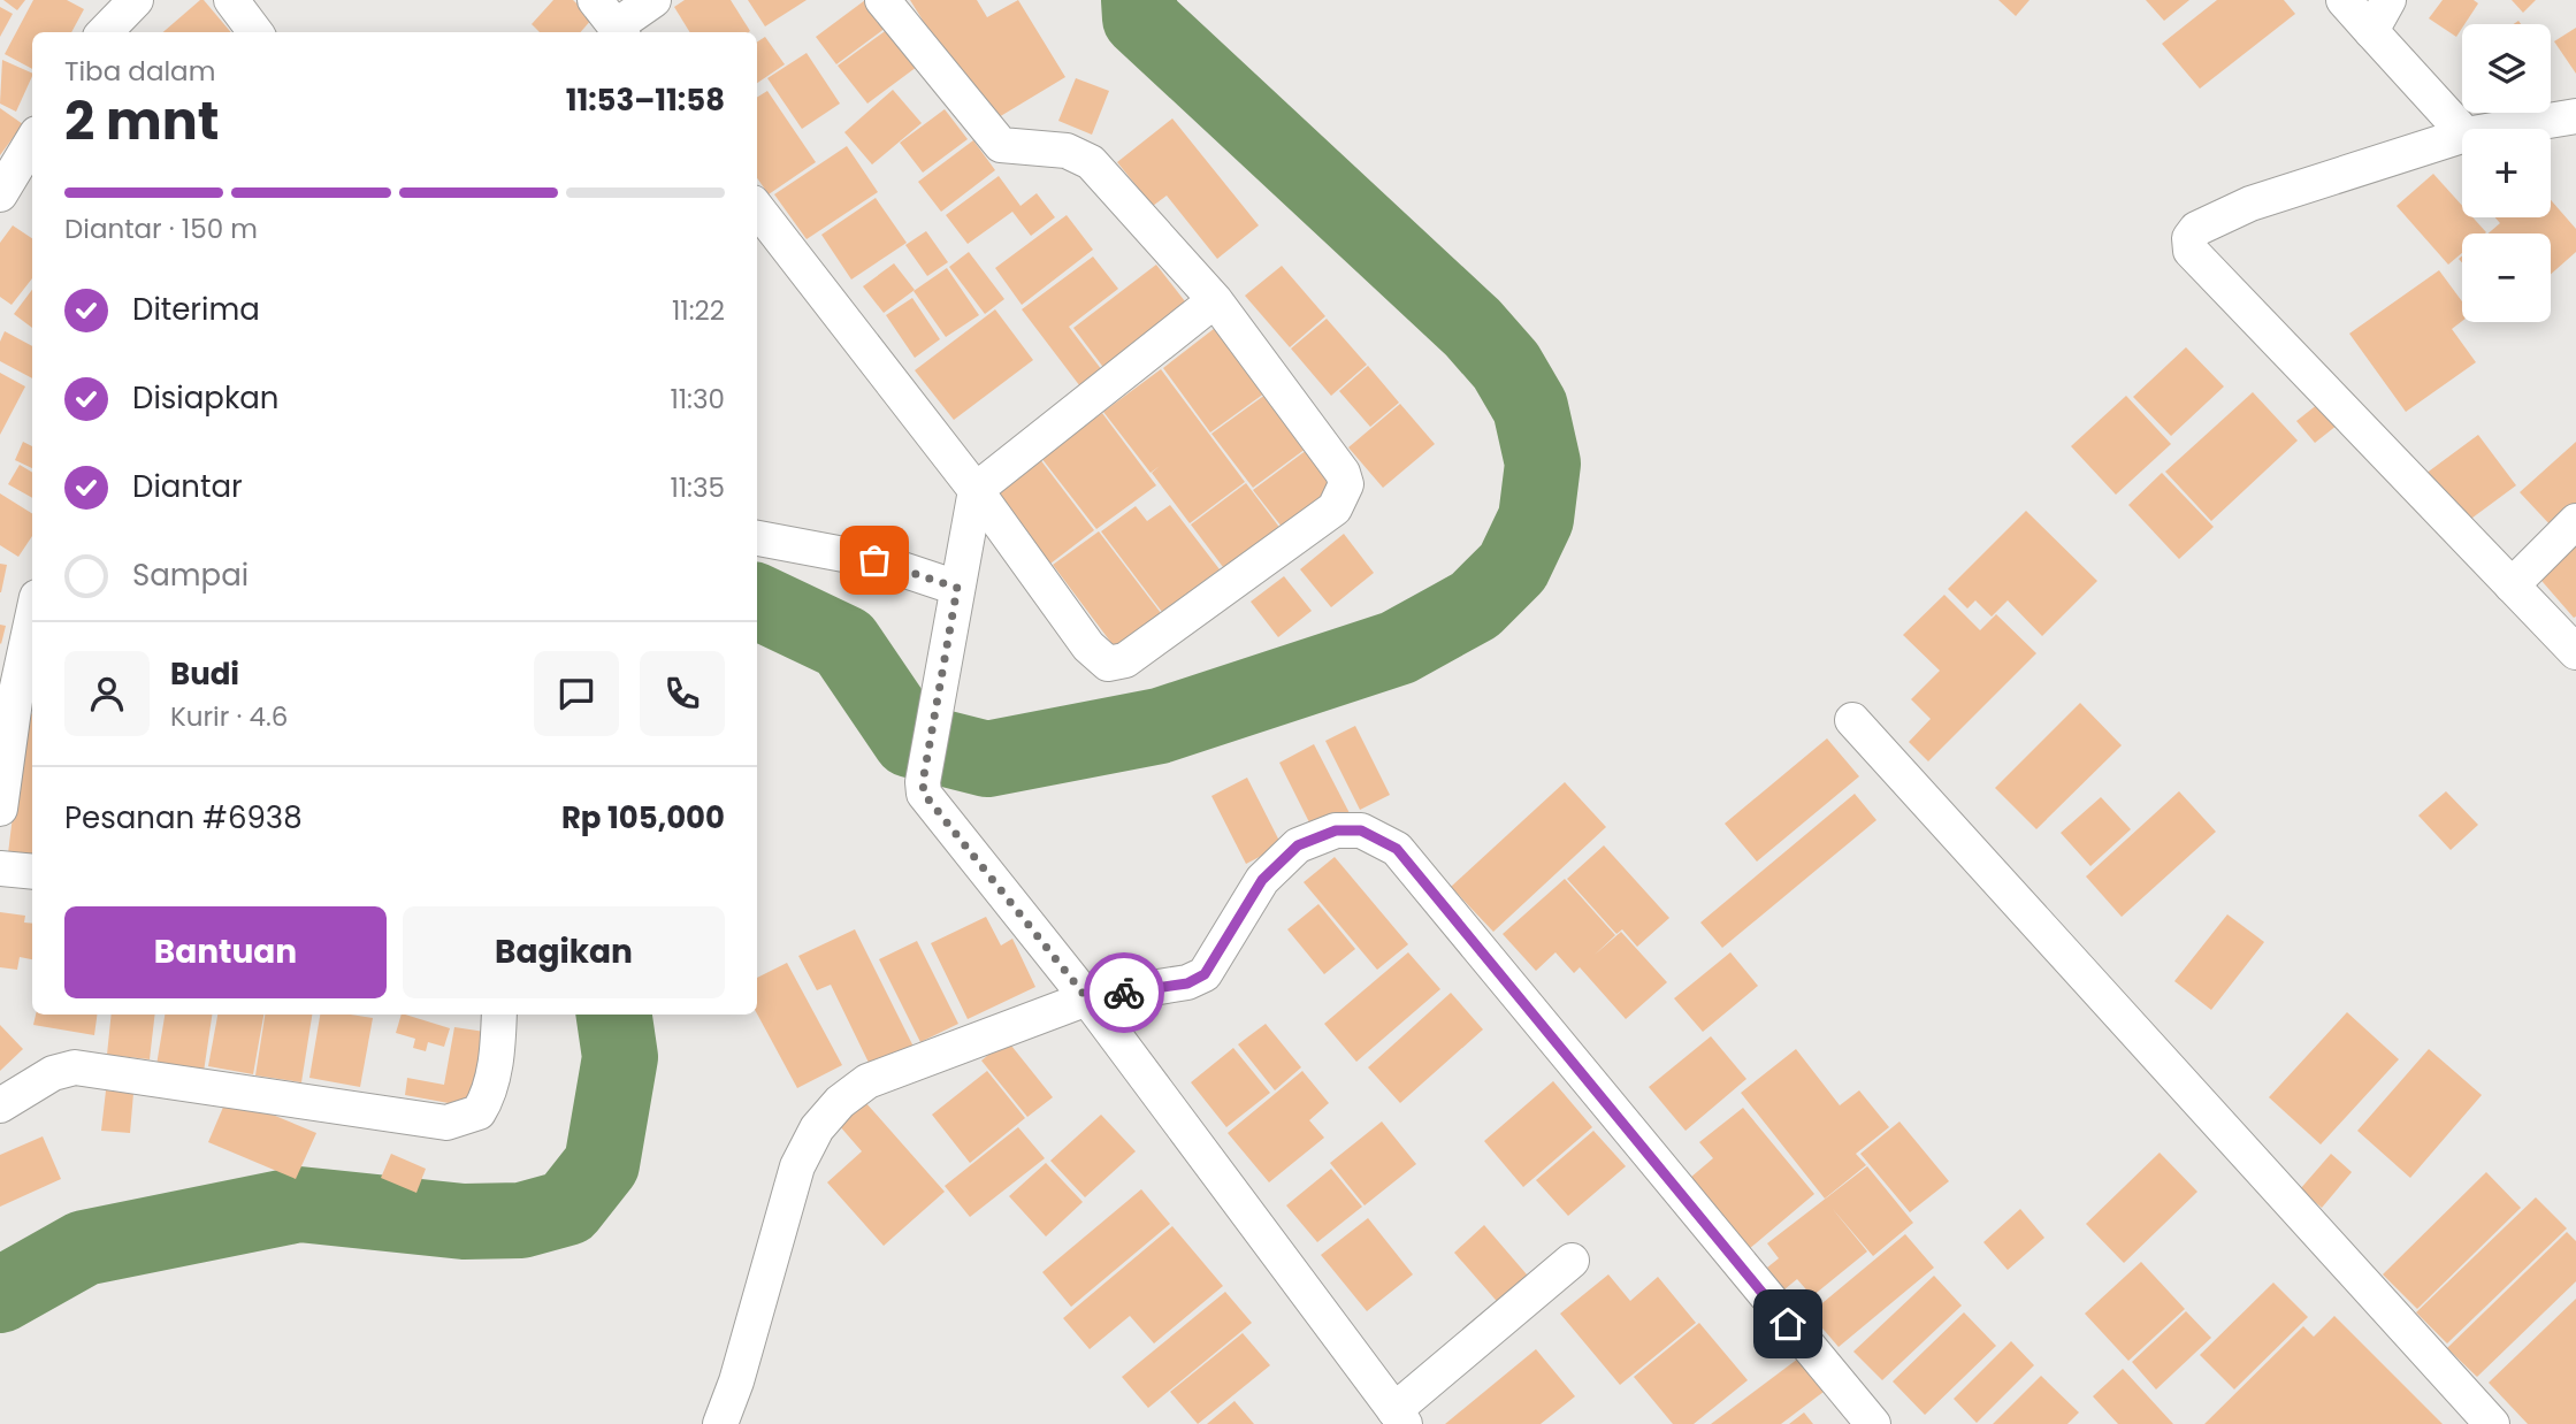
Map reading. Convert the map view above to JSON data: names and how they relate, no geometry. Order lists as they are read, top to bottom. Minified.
{"page":{"map_buttons":["+","−"],"heading":["2 mnt","Tiba dalam","11:53–11:58"],"panel":["Budi","Kurir · 4.6","Pesanan #6938","Rp 105,000"],"bar":"Diantar · 150 m","list":[["Diterima","11:22"],["Disiapkan","11:30"],["Diantar","11:35"],"Sampai"],"buttons":["Bantuan","Bagikan"]}}
